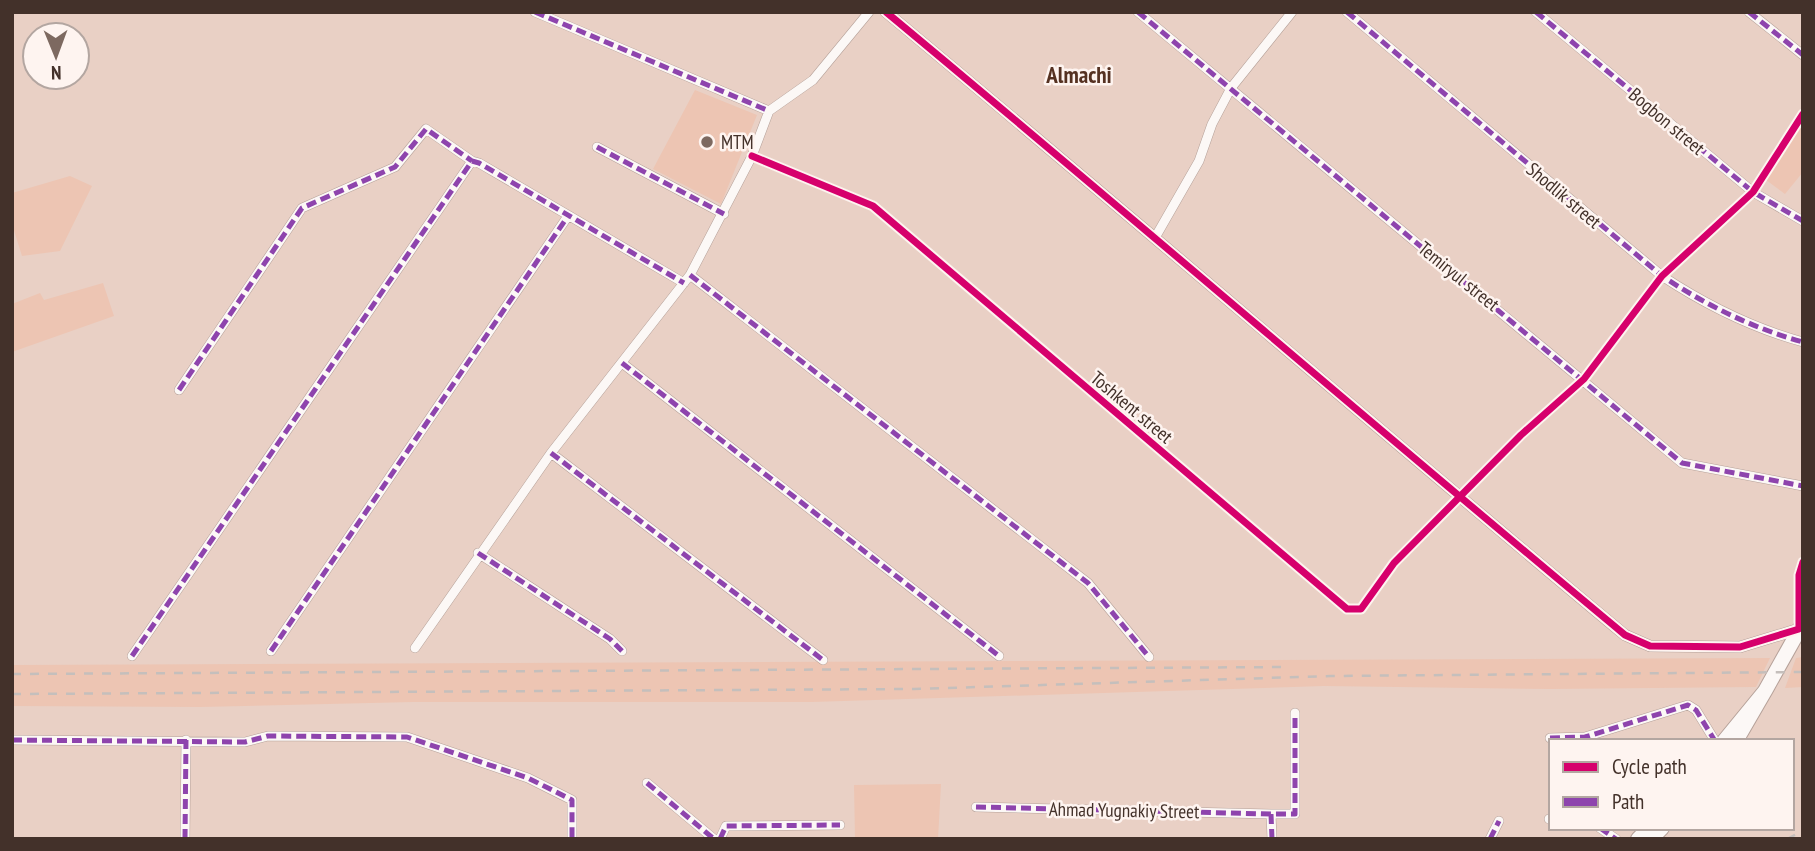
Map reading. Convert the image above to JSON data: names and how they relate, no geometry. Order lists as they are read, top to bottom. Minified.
{"streets":{"street":["Bogbon street","Shodlik street","Temiryul street","Toshkent street","Ahmad Yugnakiy Street"]},"crossings":[["Bogbon street","Toshkent street"],["Shodlik street","Toshkent street"],["Temiryul street","Toshkent street"]],"districts":["Almachi"],"places":["MTM"],"legend":["Cycle path","Path"],"north":"bottom"}
